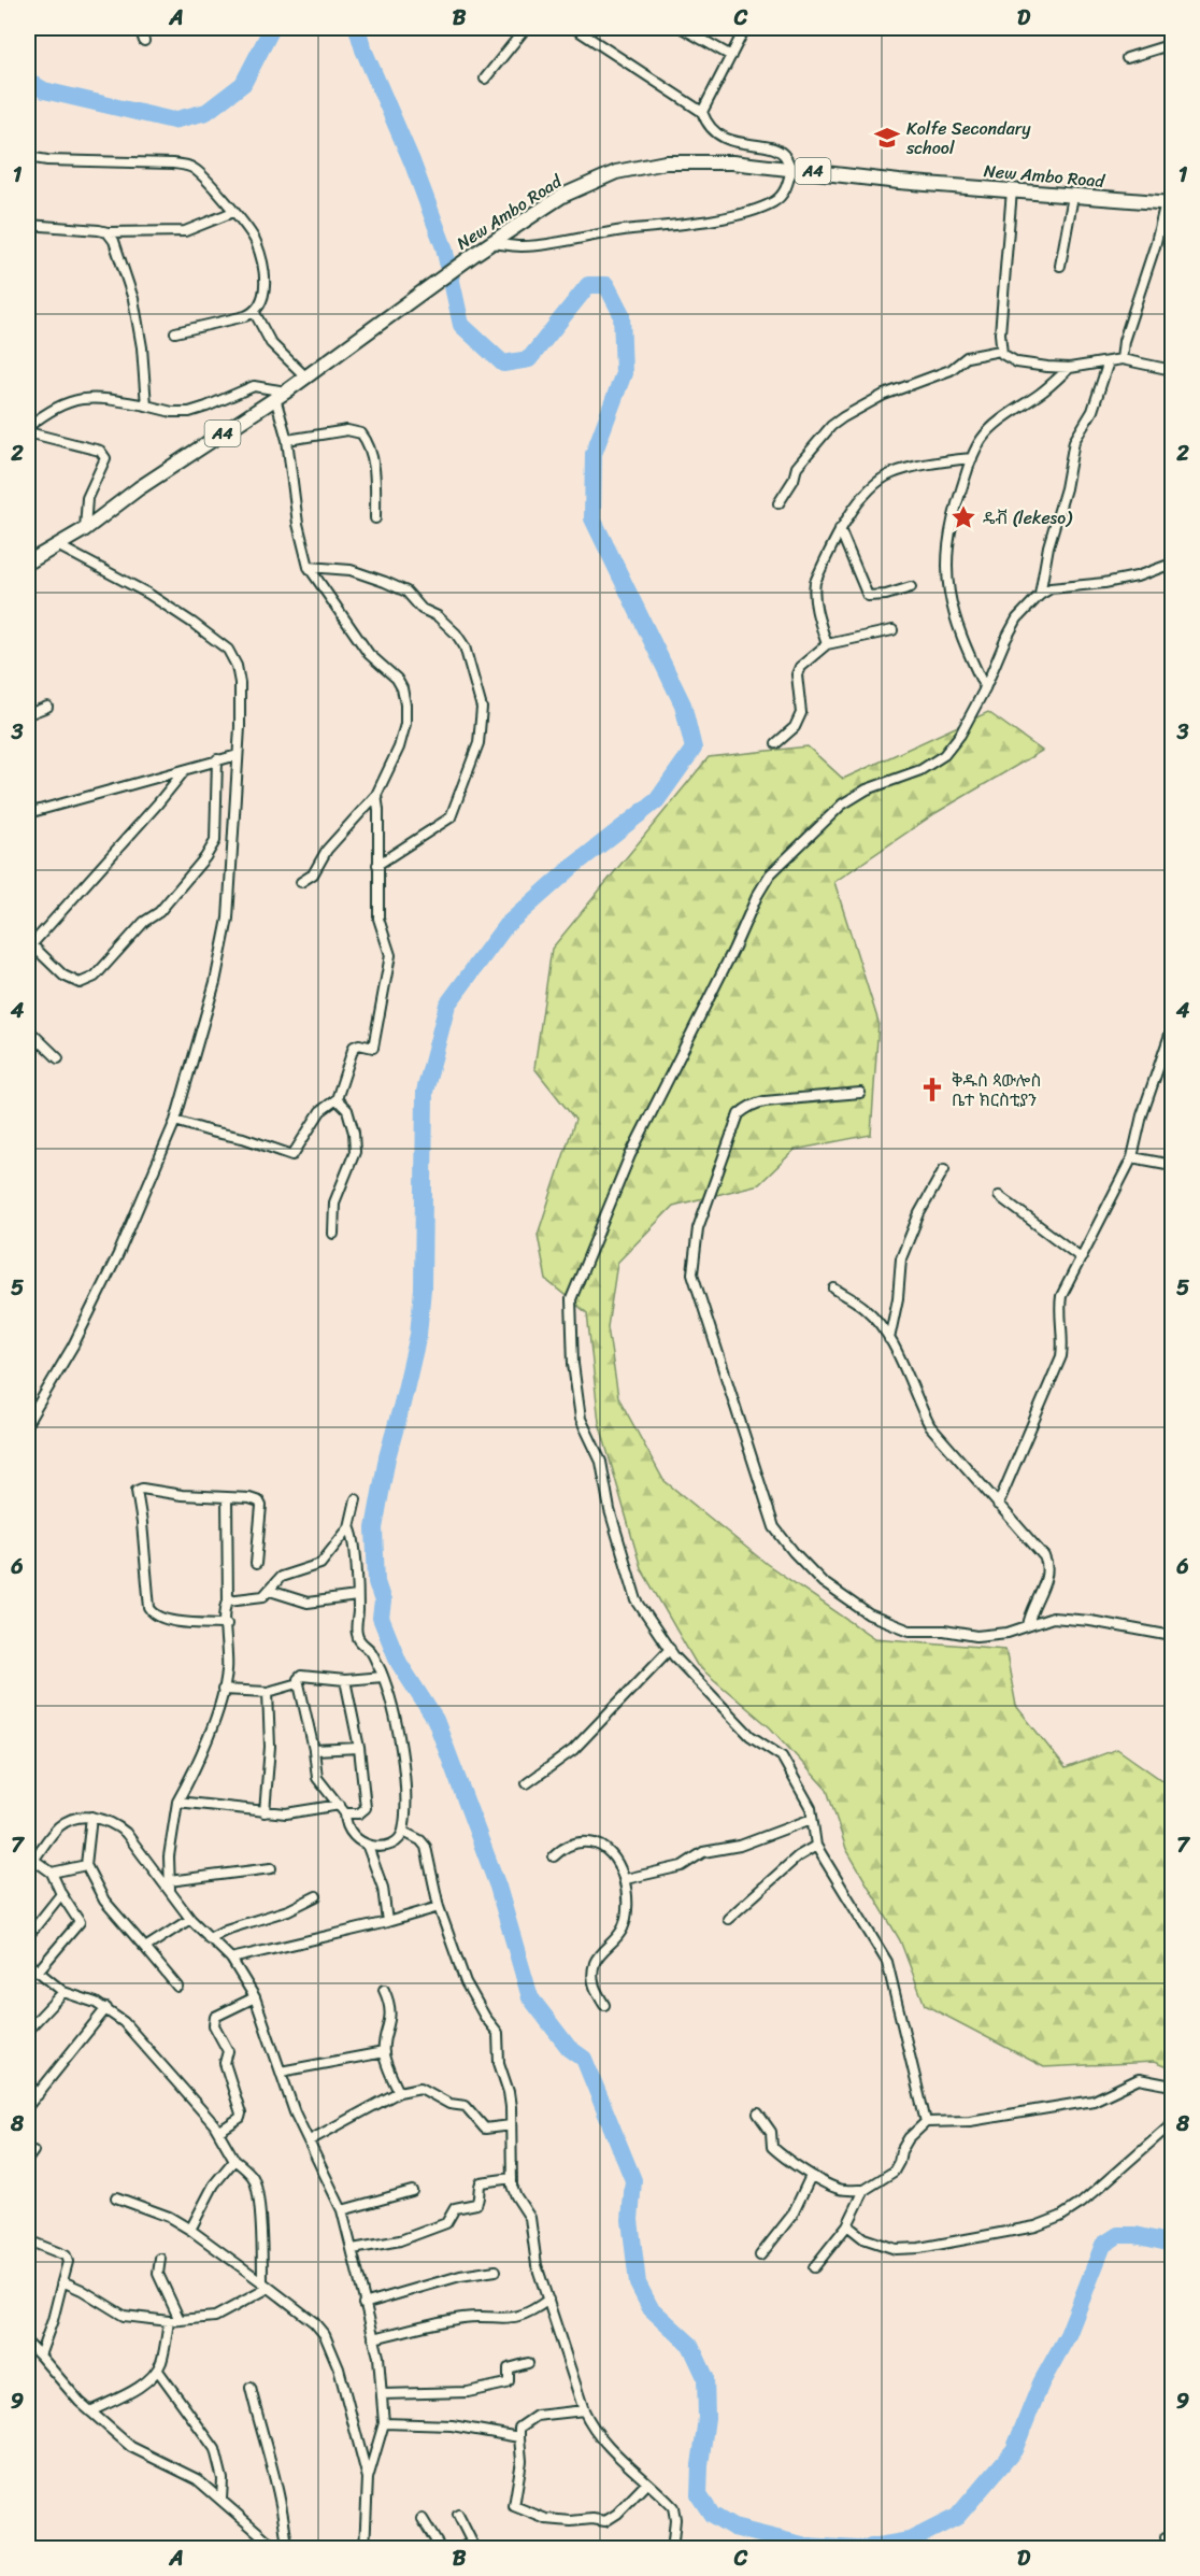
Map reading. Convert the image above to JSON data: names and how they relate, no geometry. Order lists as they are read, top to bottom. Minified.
{"streets":{"main road":["A4","New Ambo Road"]},"places":{"school or university":["Kolfe Secondary school"],"place":["ዴቭ (lekeso)"],"church":["ቅዱስ ጳውሎስ ቤተ ክርስቲያን"]},"grid":{"columns":["A","B","C","D"],"rows":["1","2","3","4","5","6","7","8","9"]}}
